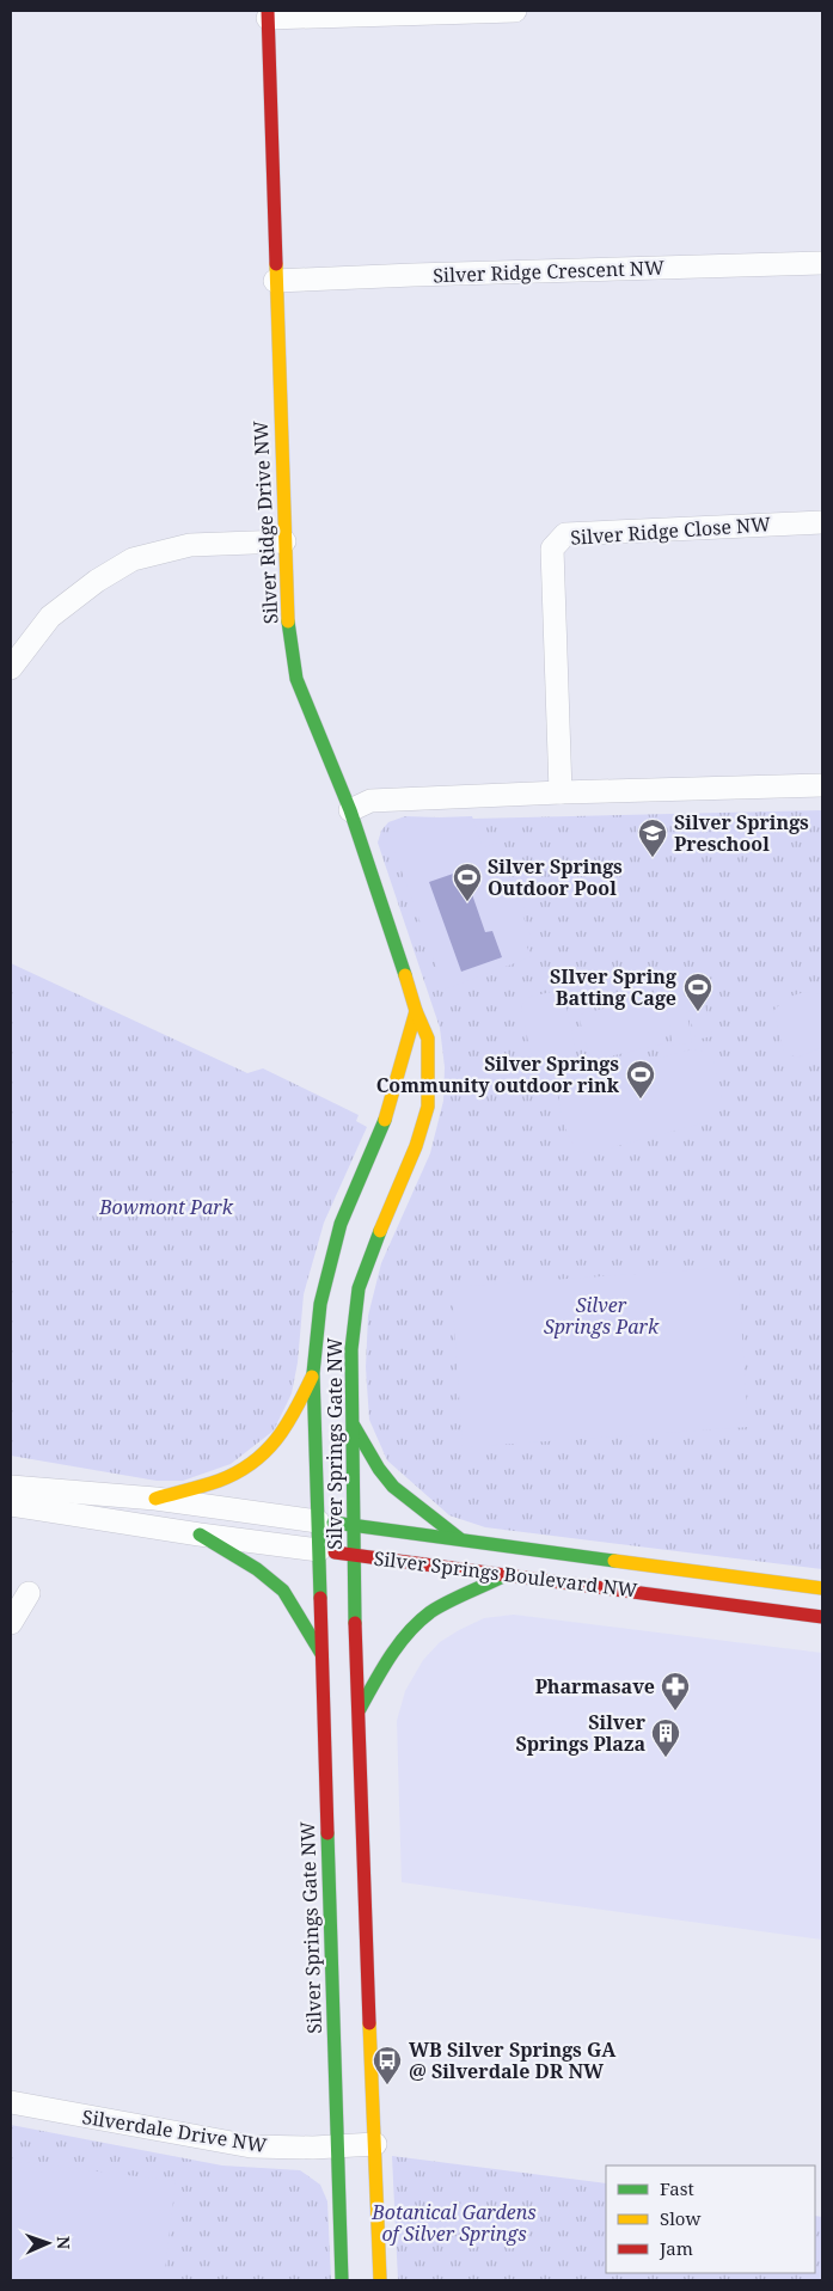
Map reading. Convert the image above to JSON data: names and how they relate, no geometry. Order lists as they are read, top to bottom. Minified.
{"streets":{"street":["Silver Ridge Crescent NW","Silver Ridge Drive NW","Silver Ridge Close NW","Silver Springs Gate NW","Silver Springs Boulevard NW","Silverdale Drive NW"]},"crossings":[["Silver Ridge Crescent NW","Silver Ridge Drive NW"],["Silver Ridge Drive NW","Silver Springs Gate NW"],["Silver Springs Gate NW","Silver Springs Boulevard NW"],["Silver Springs Gate NW","Silverdale Drive NW"]],"parks":["Bowmont Park","Silver Springs Park","Botanical Gardens of Silver Springs"],"places":{"school or university":["Silver Springs Preschool"],"sports":["Silver Springs Outdoor Pool","SIlver Spring Batting Cage","Silver Springs Community outdoor rink"],"pharmacy":["Pharmasave"],"building":["Silver Springs Plaza"],"bus stop":["WB Silver Springs GA @ Silverdale DR NW"]},"legend":["Fast","Slow","Jam"],"north":"right"}
